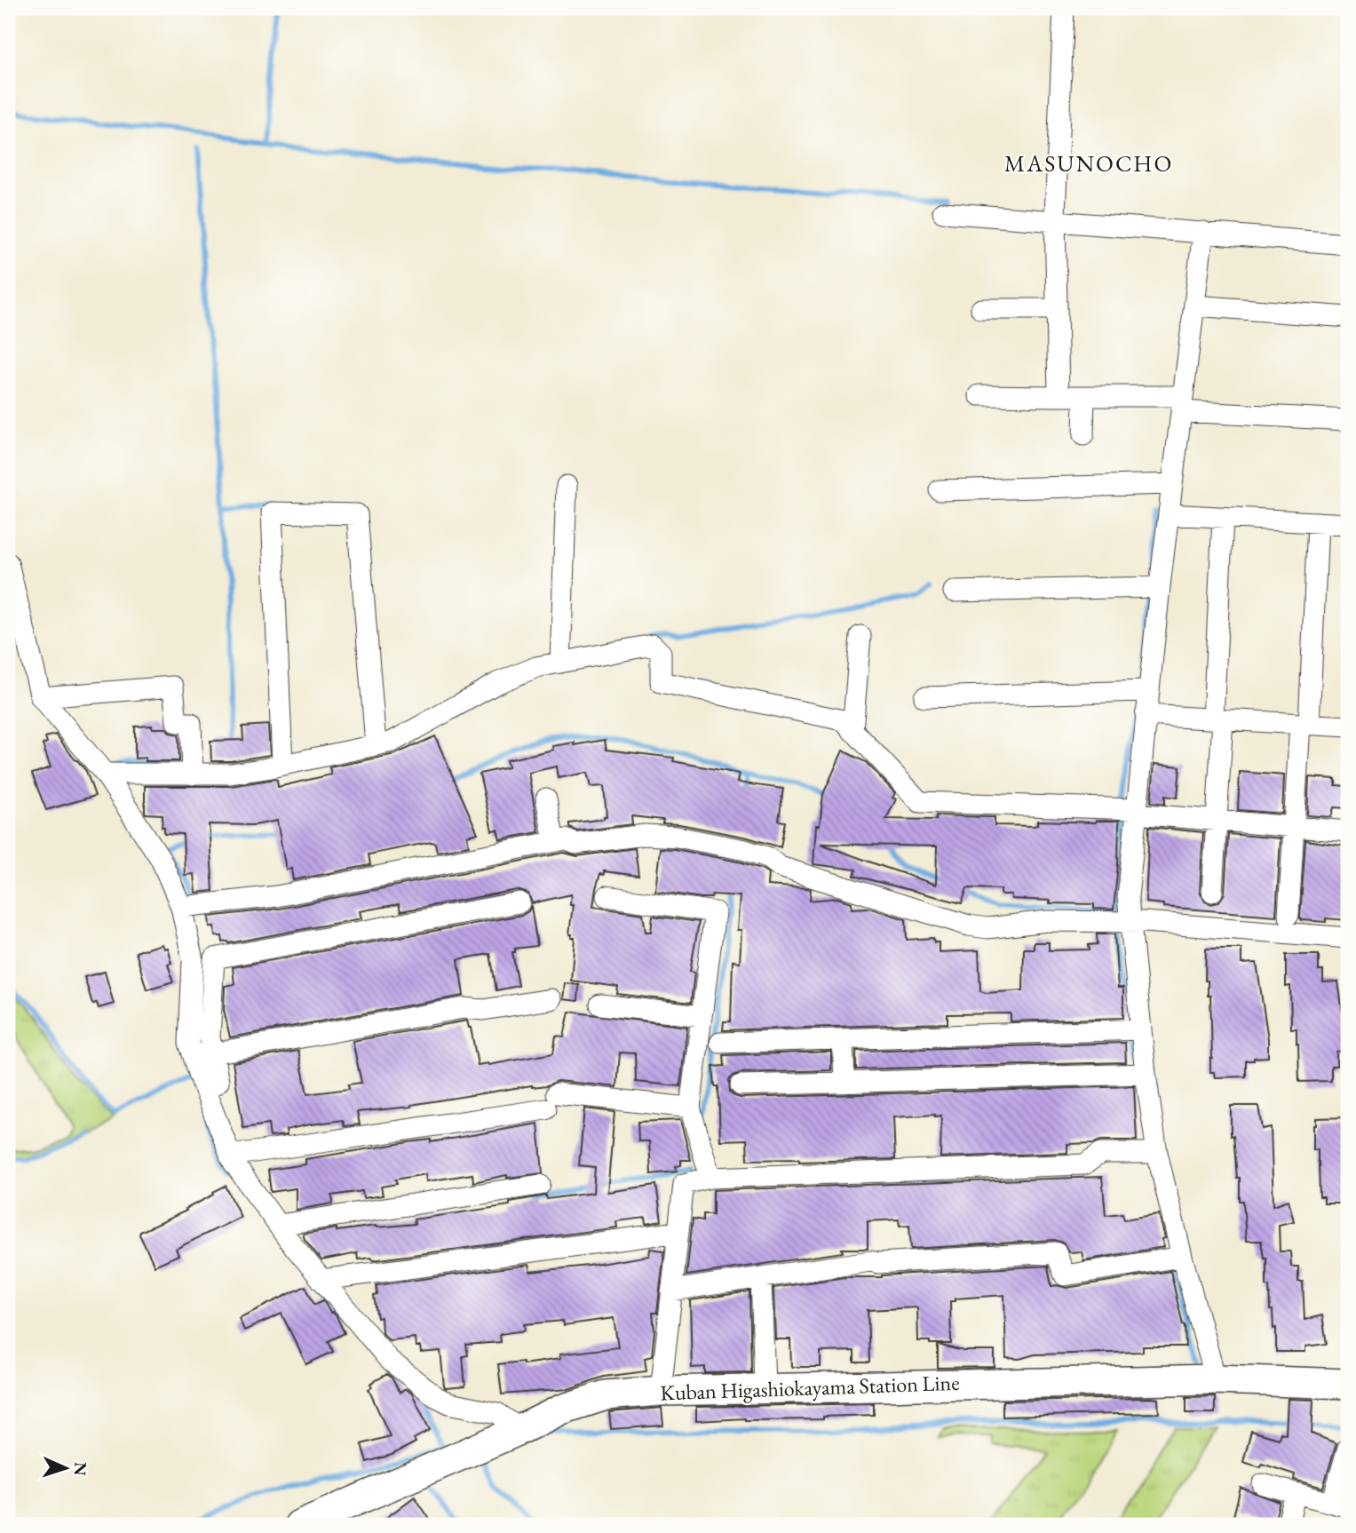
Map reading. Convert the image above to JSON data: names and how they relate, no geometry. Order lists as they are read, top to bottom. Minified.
{"streets":{"main road":["Kuban Higashiokayama Station Line"]},"districts":["MASUNOCHO"],"north":"right"}
